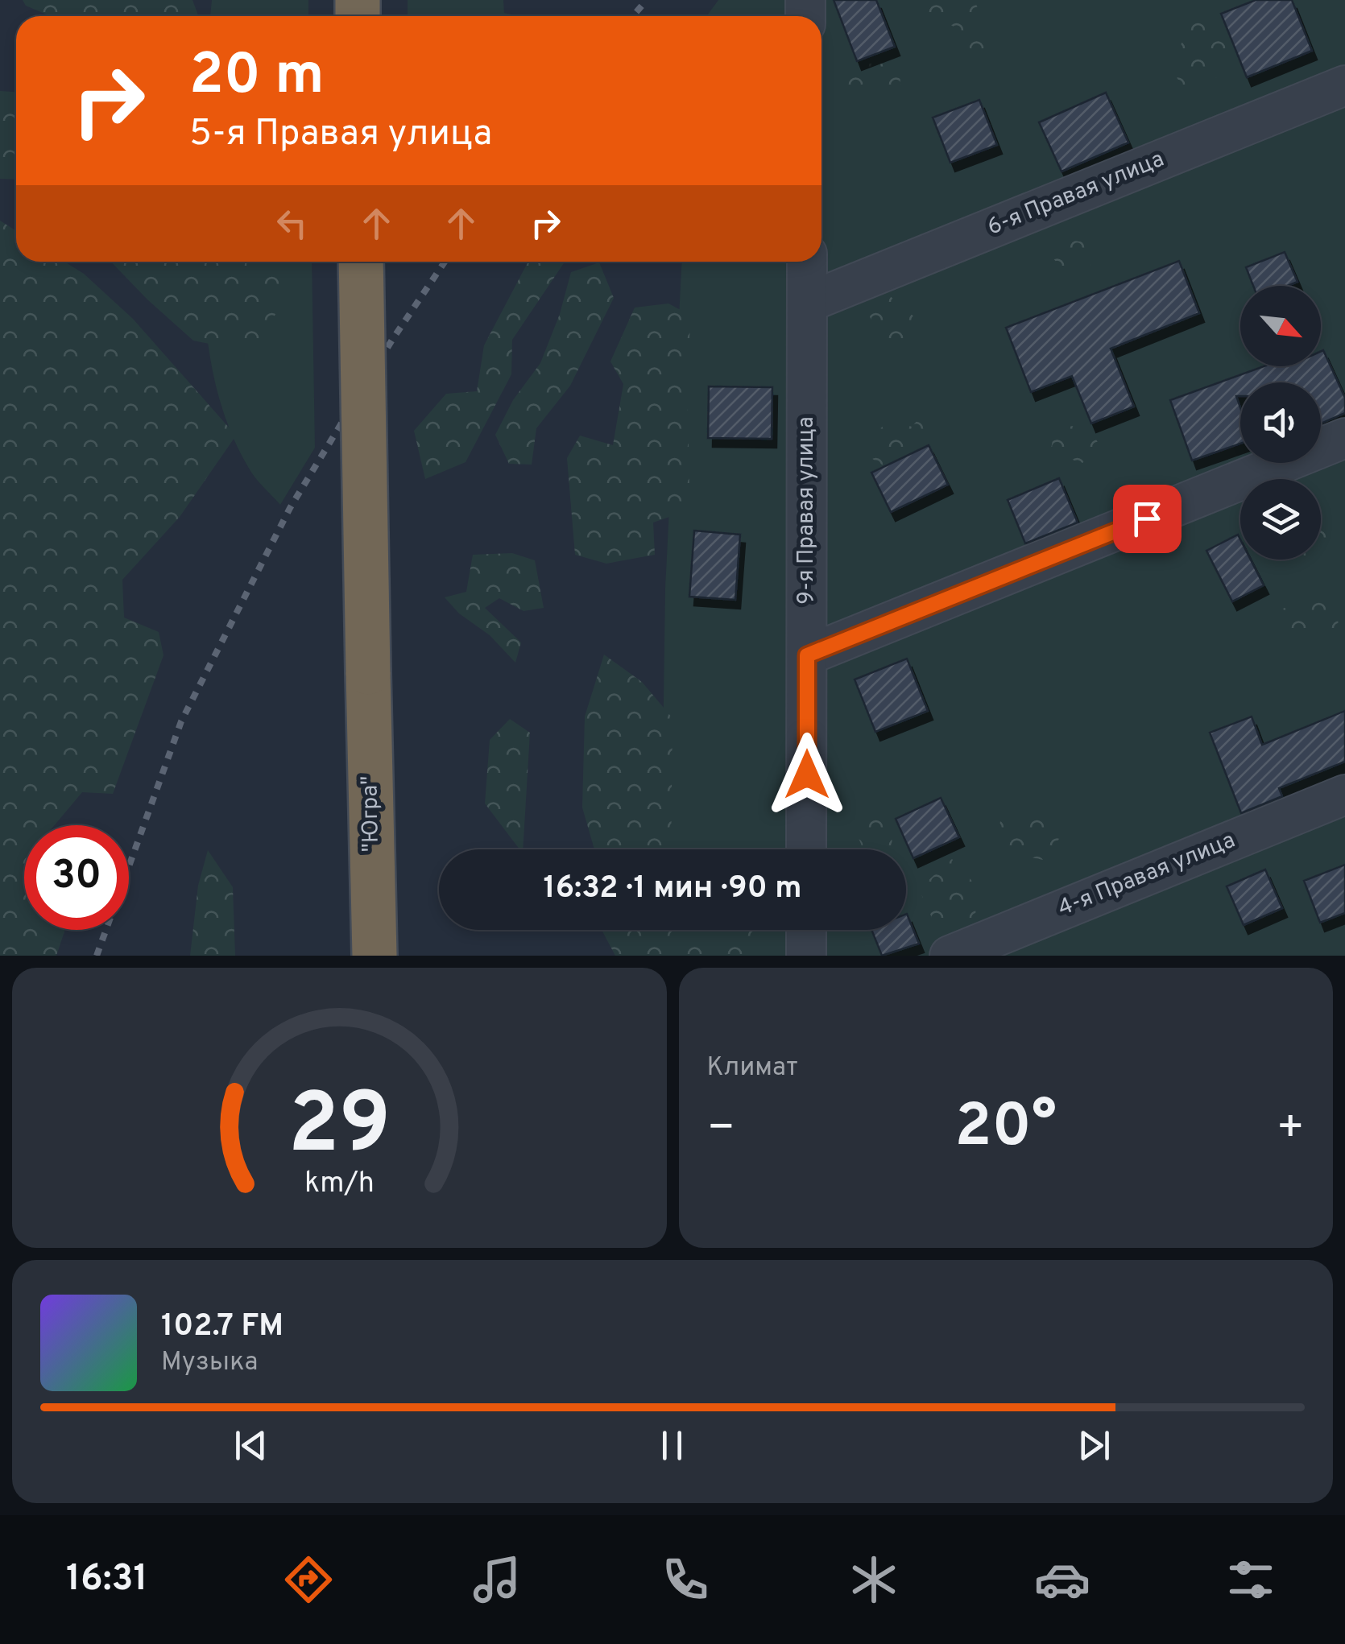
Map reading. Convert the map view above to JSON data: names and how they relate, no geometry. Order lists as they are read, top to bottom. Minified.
{"streets":{"highway":["\"Югра\""],"street":["6-я Правая улица","9-я Правая улица","4-я Правая улица"]},"crossings":[["6-я Правая улица","9-я Правая улица"]],"north":"bottom right","page":{"turn":["20 m","5-я Правая улица"],"limit":"30","trip":"16:32 · 1 мин · 90 m","tile":"Климат","heat":["−","20°","+"],"song":["102.7 FM","Музыка"],"tabs":"16:31","gauge":["29","km/h"]}}
